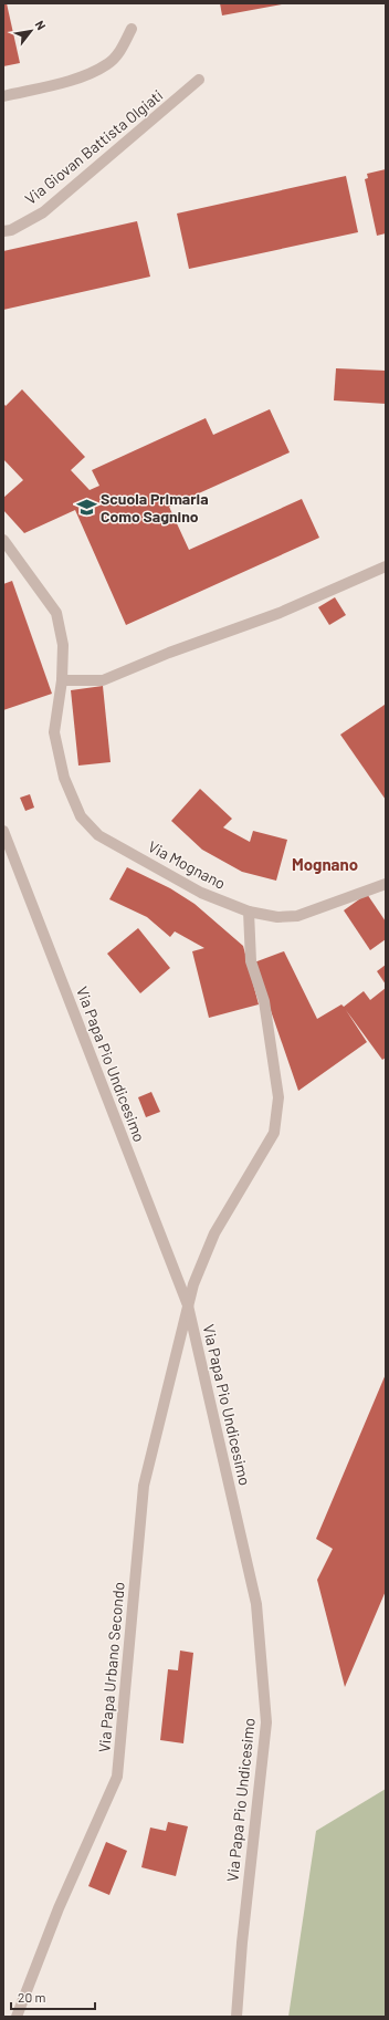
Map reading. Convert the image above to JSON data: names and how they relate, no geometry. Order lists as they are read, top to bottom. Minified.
{"streets":{"street":["Via Giovan Battista Olgiati","Via Mognano","Via Papa Pio Undicesimo","Via Papa Urbano Secondo"]},"crossings":[["Via Papa Pio Undicesimo","Via Papa Urbano Secondo"]],"districts":["Mognano"],"places":{"school or university":["Scuola Primaria Como Sagnino"]},"scale_bar":"20 m","north":"top right"}
